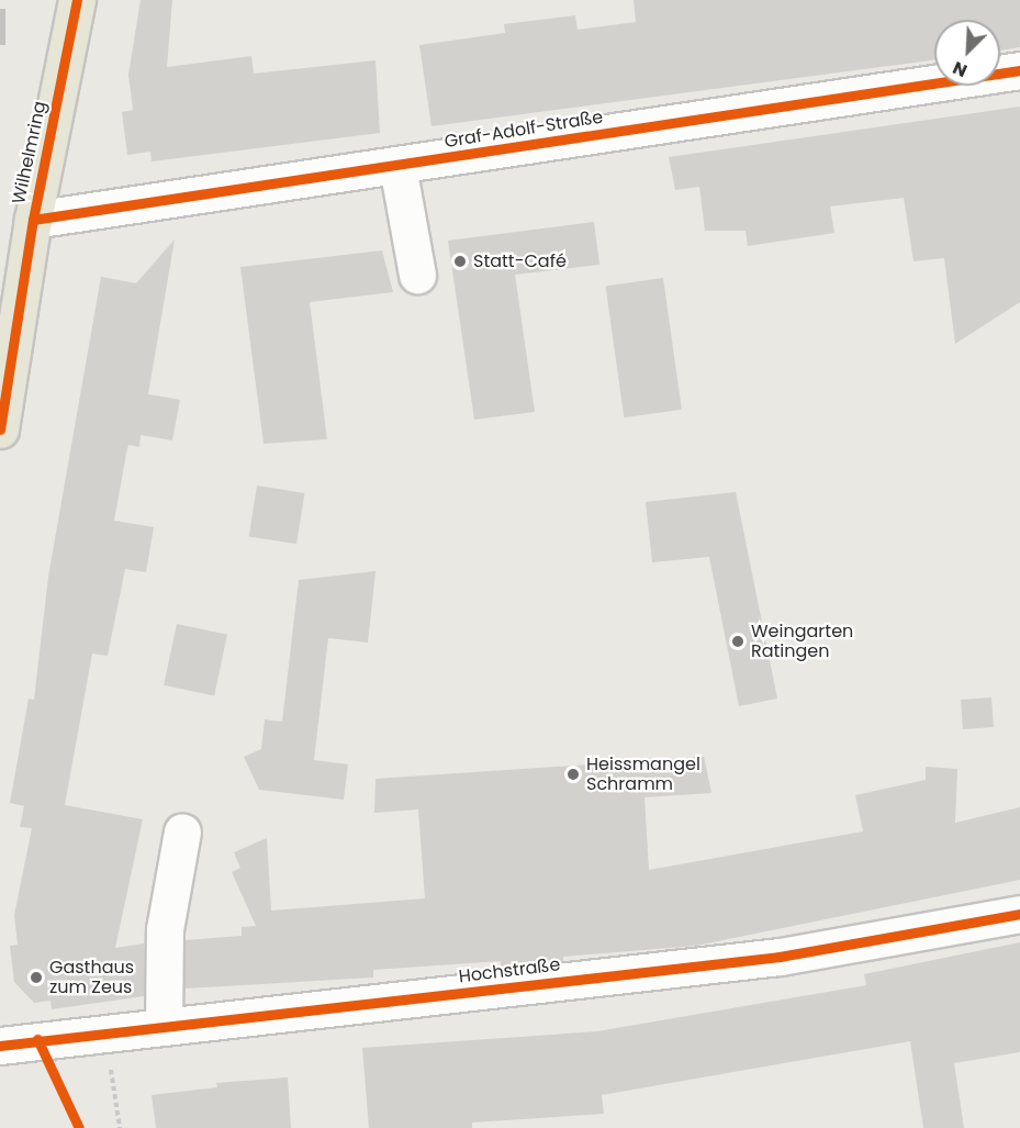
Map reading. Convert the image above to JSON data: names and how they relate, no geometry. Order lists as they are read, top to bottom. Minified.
{"streets":{"main road":["Wilhelmring"],"street":["Graf-Adolf-Straße","Hochstraße"]},"crossings":[["Graf-Adolf-Straße","Wilhelmring"]],"places":["Statt-Café","Weingarten Ratingen","Heissmangel Schramm","Gasthaus zum Zeus"],"north":"bottom left"}
